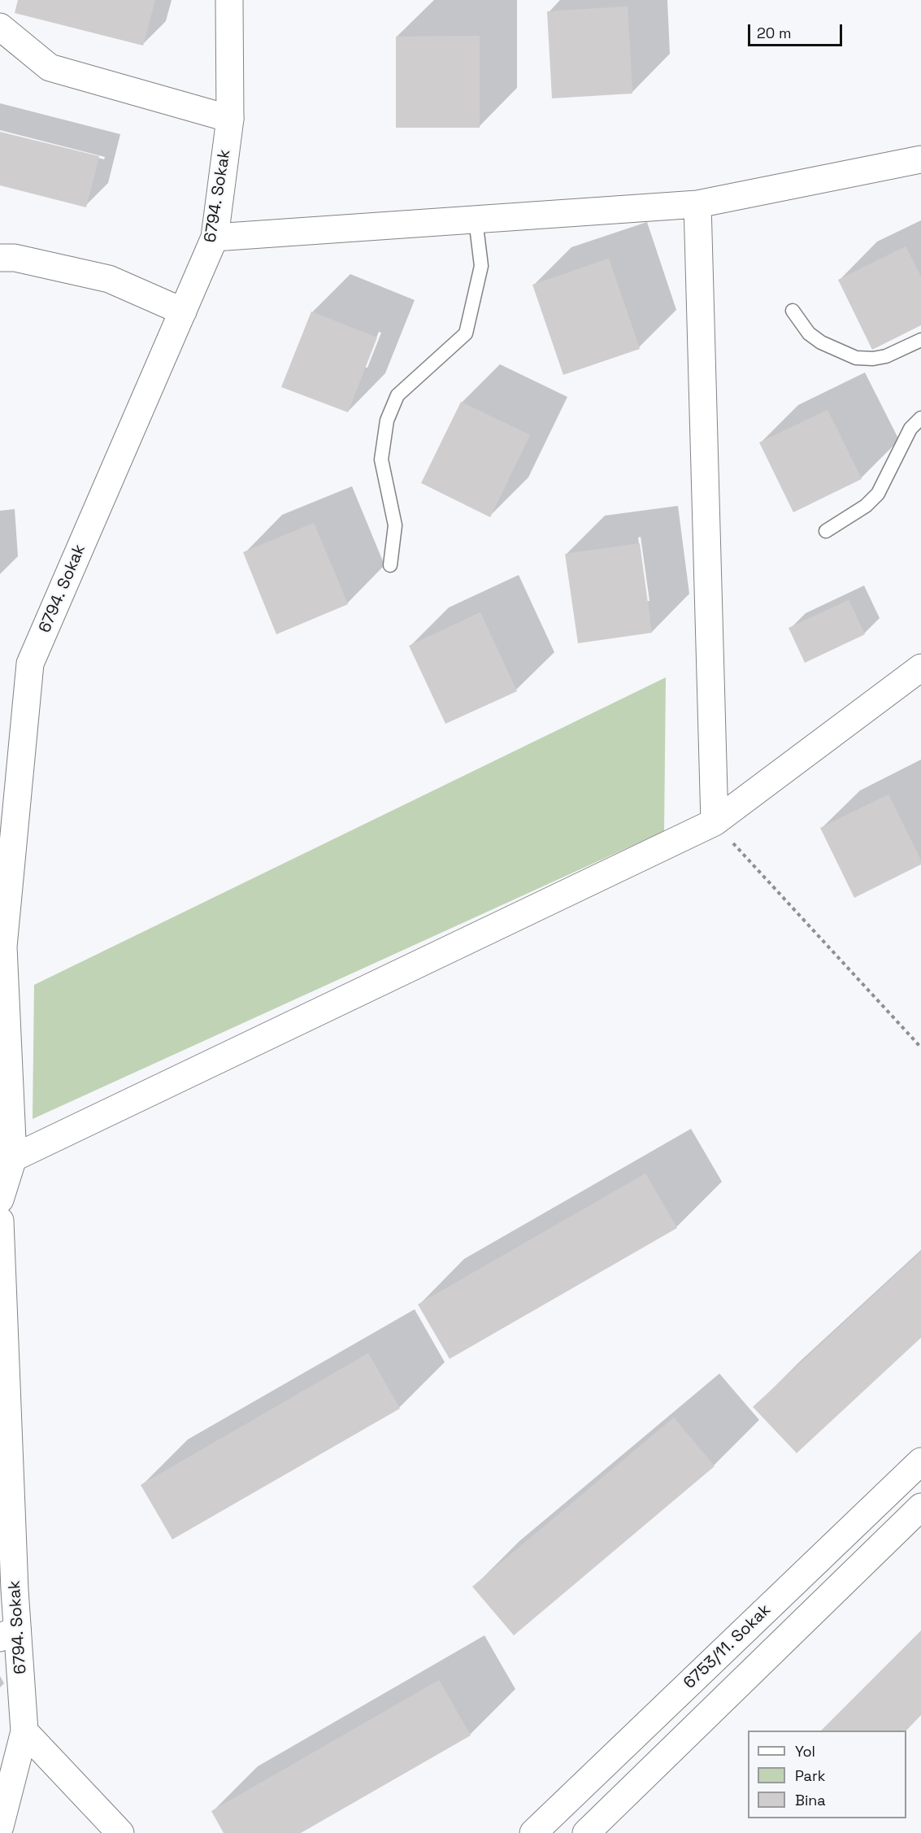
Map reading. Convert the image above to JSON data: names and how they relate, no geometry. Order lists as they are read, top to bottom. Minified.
{"streets":{"street":["6794. Sokak","6753/11. Sokak"]},"legend":["Yol","Park","Bina"],"scale_bar":"20 m"}
